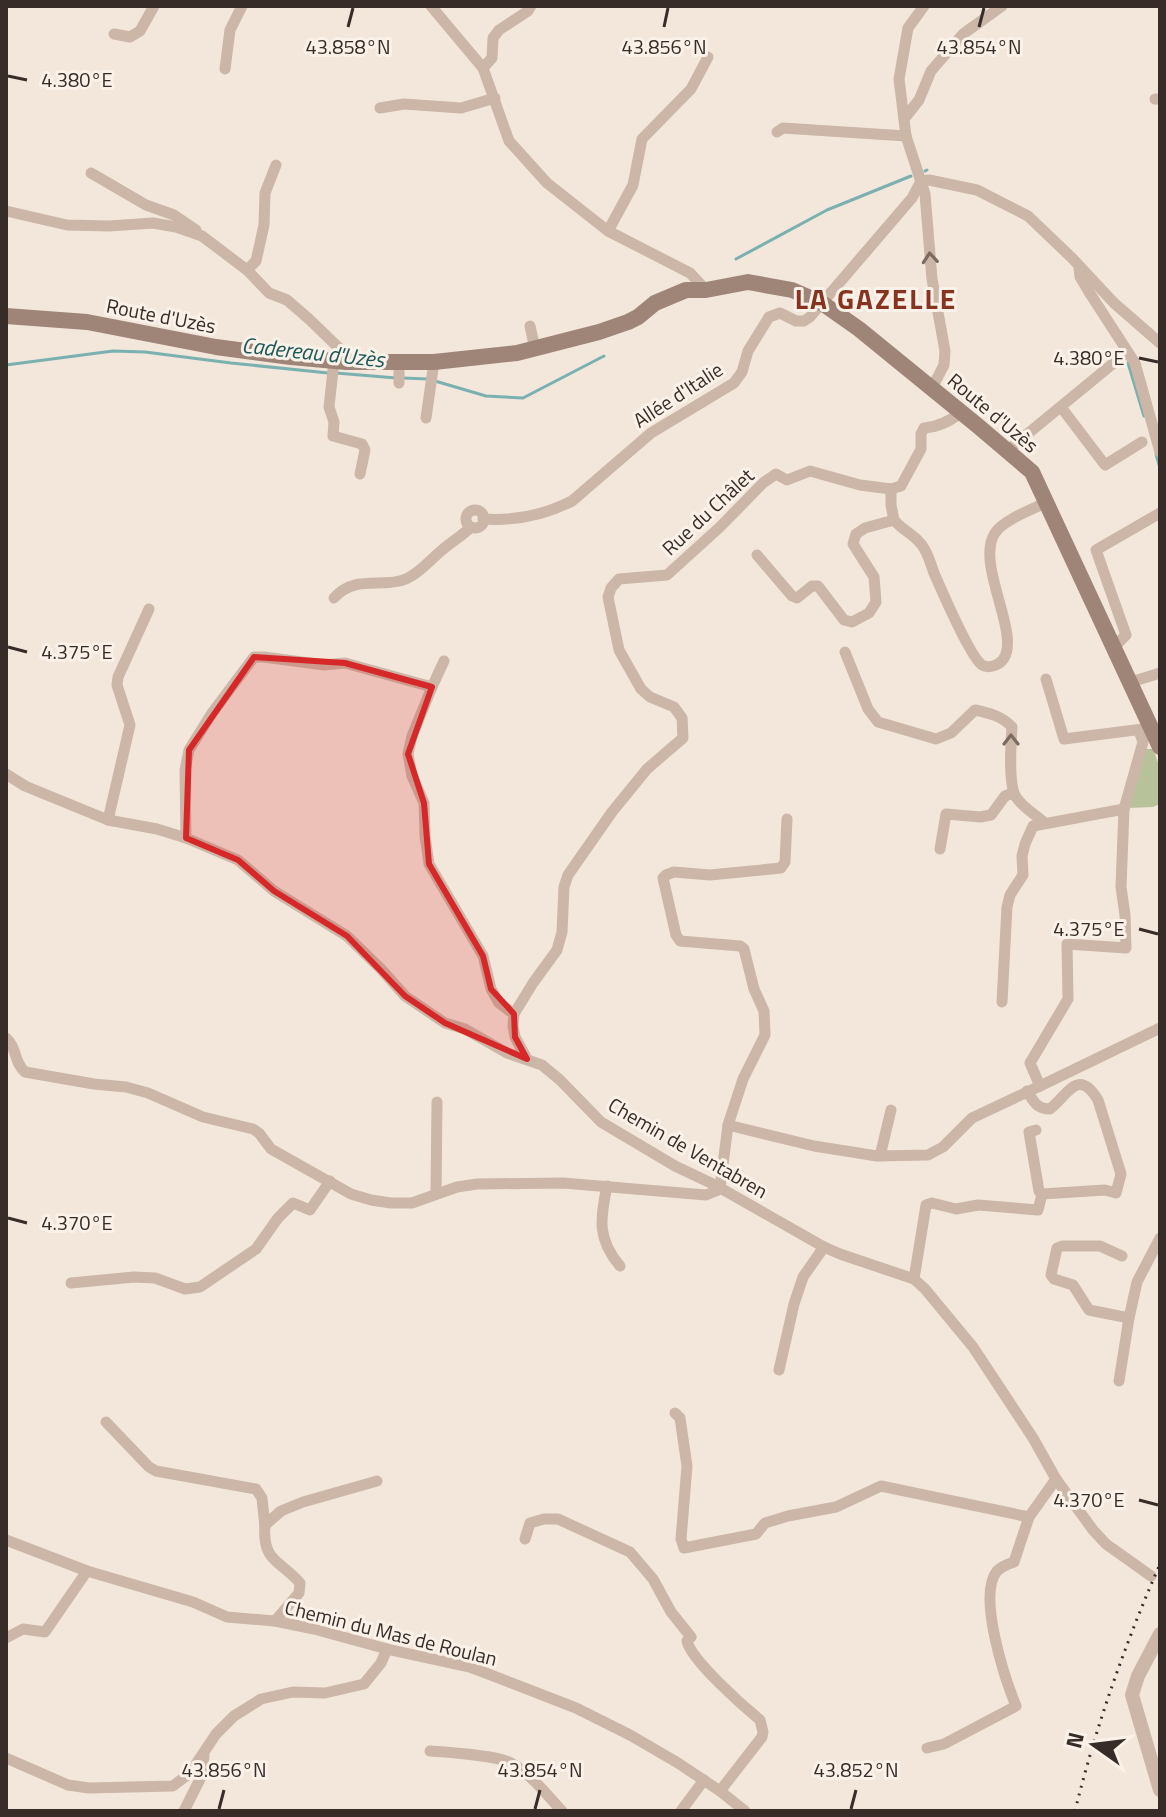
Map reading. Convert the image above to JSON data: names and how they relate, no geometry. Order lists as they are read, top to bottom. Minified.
{"streets":{"main road":["Route d'Uzès"],"street":["Allée d'Italie","Rue du Châlet","Chemin de Ventabren","Chemin du Mas de Roulan"]},"crossings":[["Route d'Uzès","Allée d'Italie"]],"districts":["LA GAZELLE"],"water":["Cadereau d'Uzès"],"north":"left","coordinates":["43.858°N","43.856°N","43.854°N","4.380°E","4.375°E","4.370°E","43.852°N"]}
